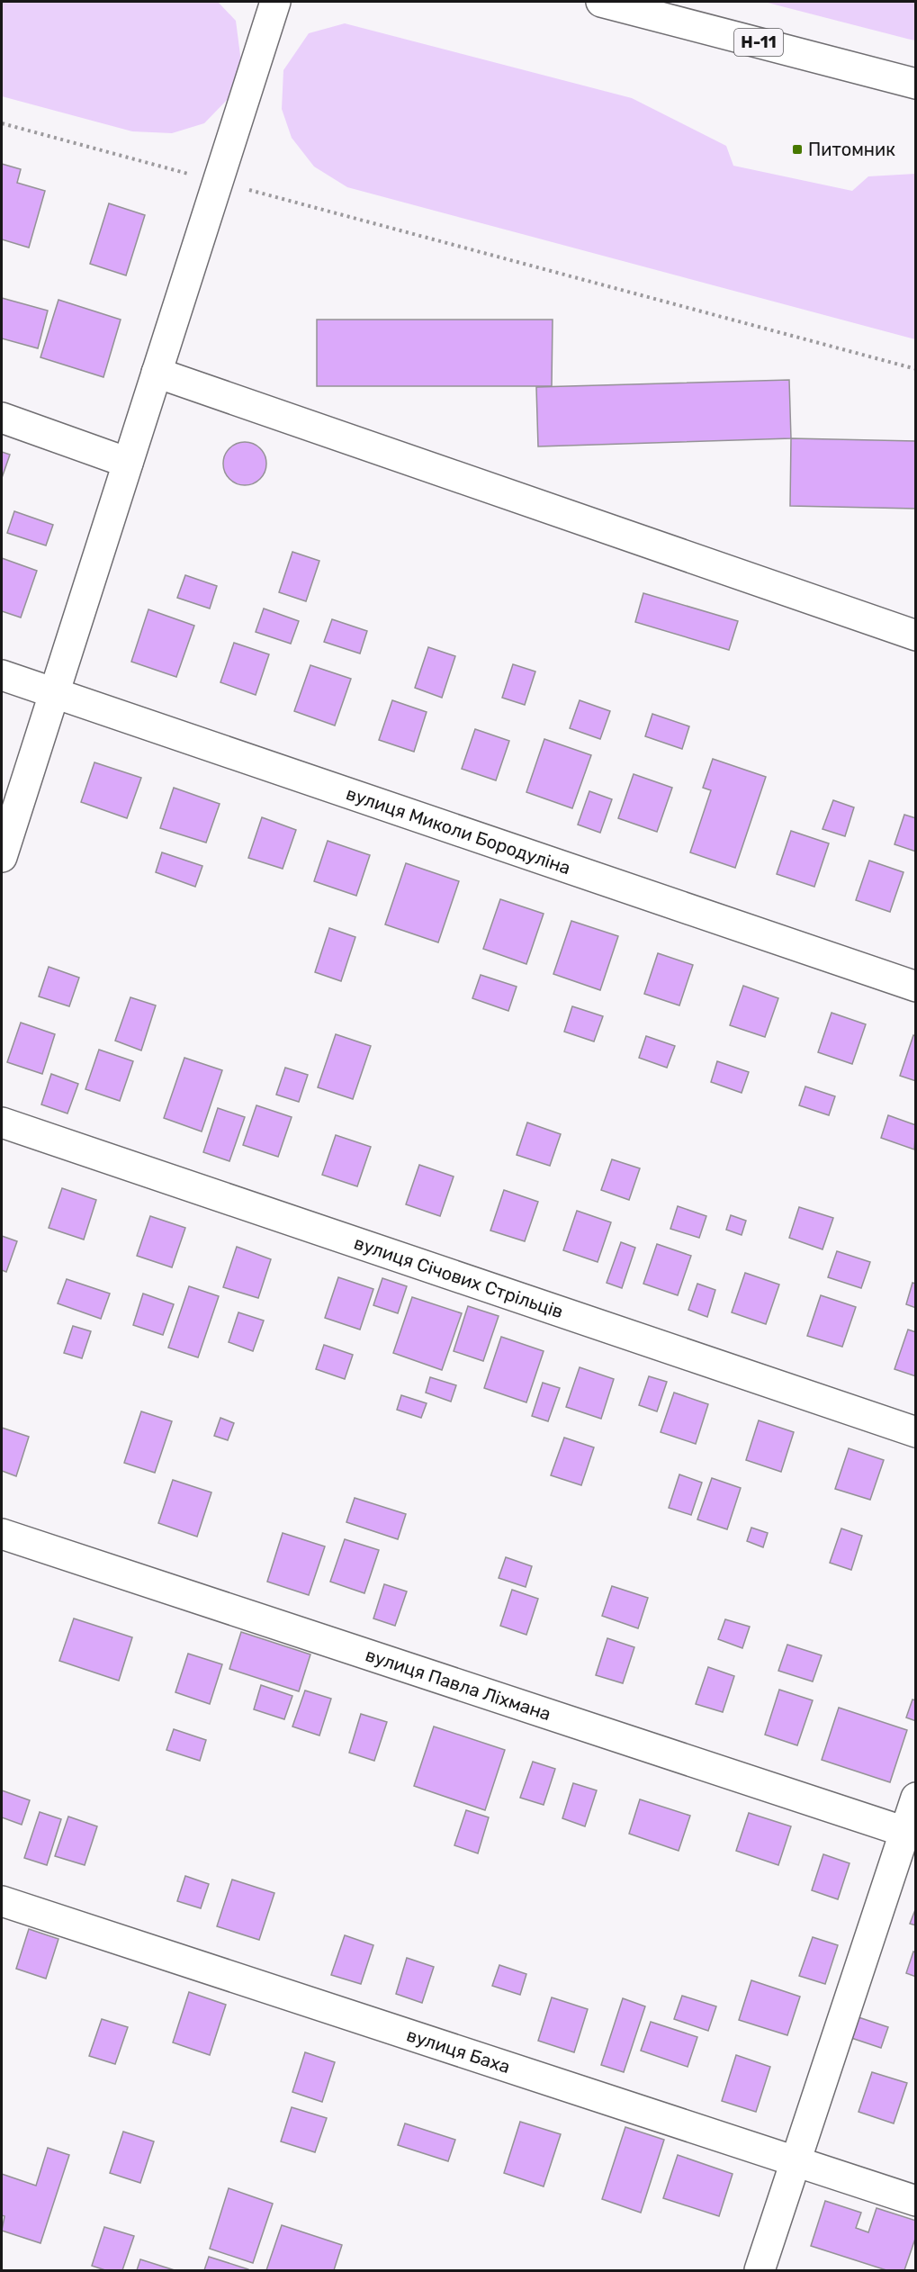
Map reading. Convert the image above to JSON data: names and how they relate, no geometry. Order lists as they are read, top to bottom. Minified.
{"streets":{"street":["Н-11","вулиця Миколи Бородуліна","вулиця Січових Стрільців","вулиця Павла Ліхмана","вулиця Баха"]},"places":{"transit":["Питомник"]}}
